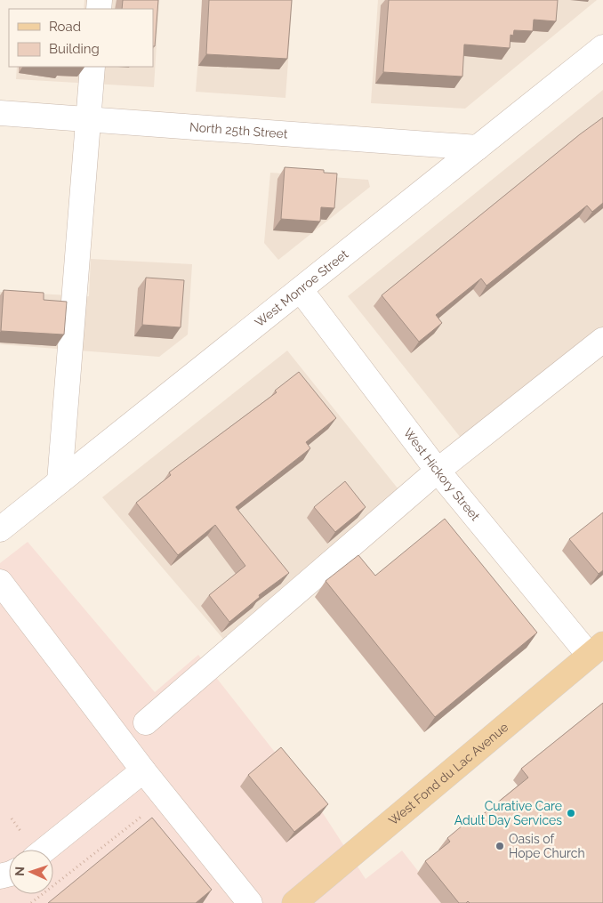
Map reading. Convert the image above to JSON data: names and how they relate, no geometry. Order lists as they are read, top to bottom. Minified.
{"streets":{"main road":["West Fond du Lac Avenue"],"street":["North 25th Street","West Monroe Street","West Hickory Street"]},"crossings":[["North 25th Street","West Monroe Street"],["West Monroe Street","West Hickory Street"],["West Hickory Street","West Fond du Lac Avenue"]],"places":["Curative Care Adult Day Services","Oasis of Hope Church"],"legend":["Road","Building"],"north":"left"}
